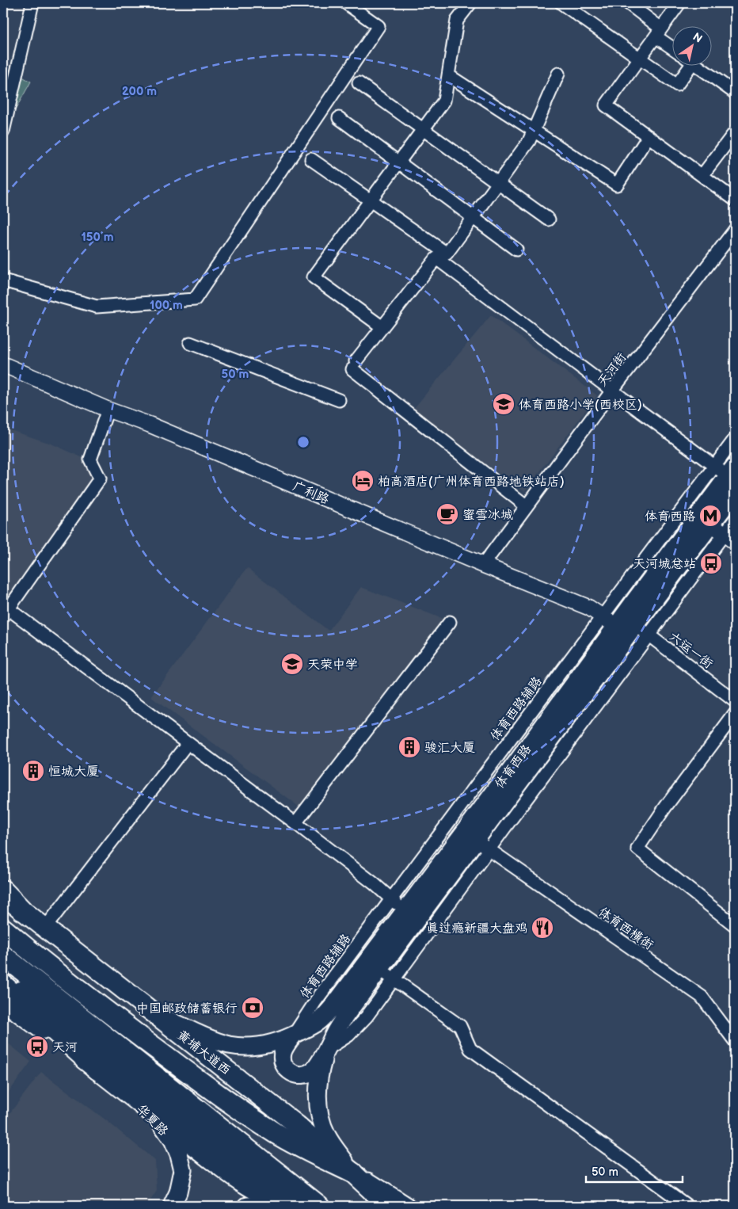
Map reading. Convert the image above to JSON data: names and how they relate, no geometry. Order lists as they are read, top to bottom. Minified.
{"streets":{"main road":["体育西路","黄埔大道西","华夏路"],"street":["天河街","广利路","六运一街","体育西路辅路","体育西横街"]},"crossings":[["天河街","广利路"],["广利路","体育西路辅路"],["广利路","体育西路"],["六运一街","体育西路"],["体育西路辅路","体育西路"],["体育西路","体育西横街"],["体育西路","黄埔大道西"]],"places":{"school or university":["体育西路小学(西校区)","天荣中学"],"hotel":["柏高酒店(广州体育西路地铁站店)"],"cafe":["蜜雪冰城"],"metro station":["体育西路"],"bus stop":["天河城总站","天河"],"building":["骏汇大厦","恒城大厦"],"restaurant":["真过瘾新疆大盘鸡"],"bank":["中国邮政储蓄银行"]},"scale_bar":"50 m","north":"top right","rings":["200 m","150 m","100 m","50 m"]}
